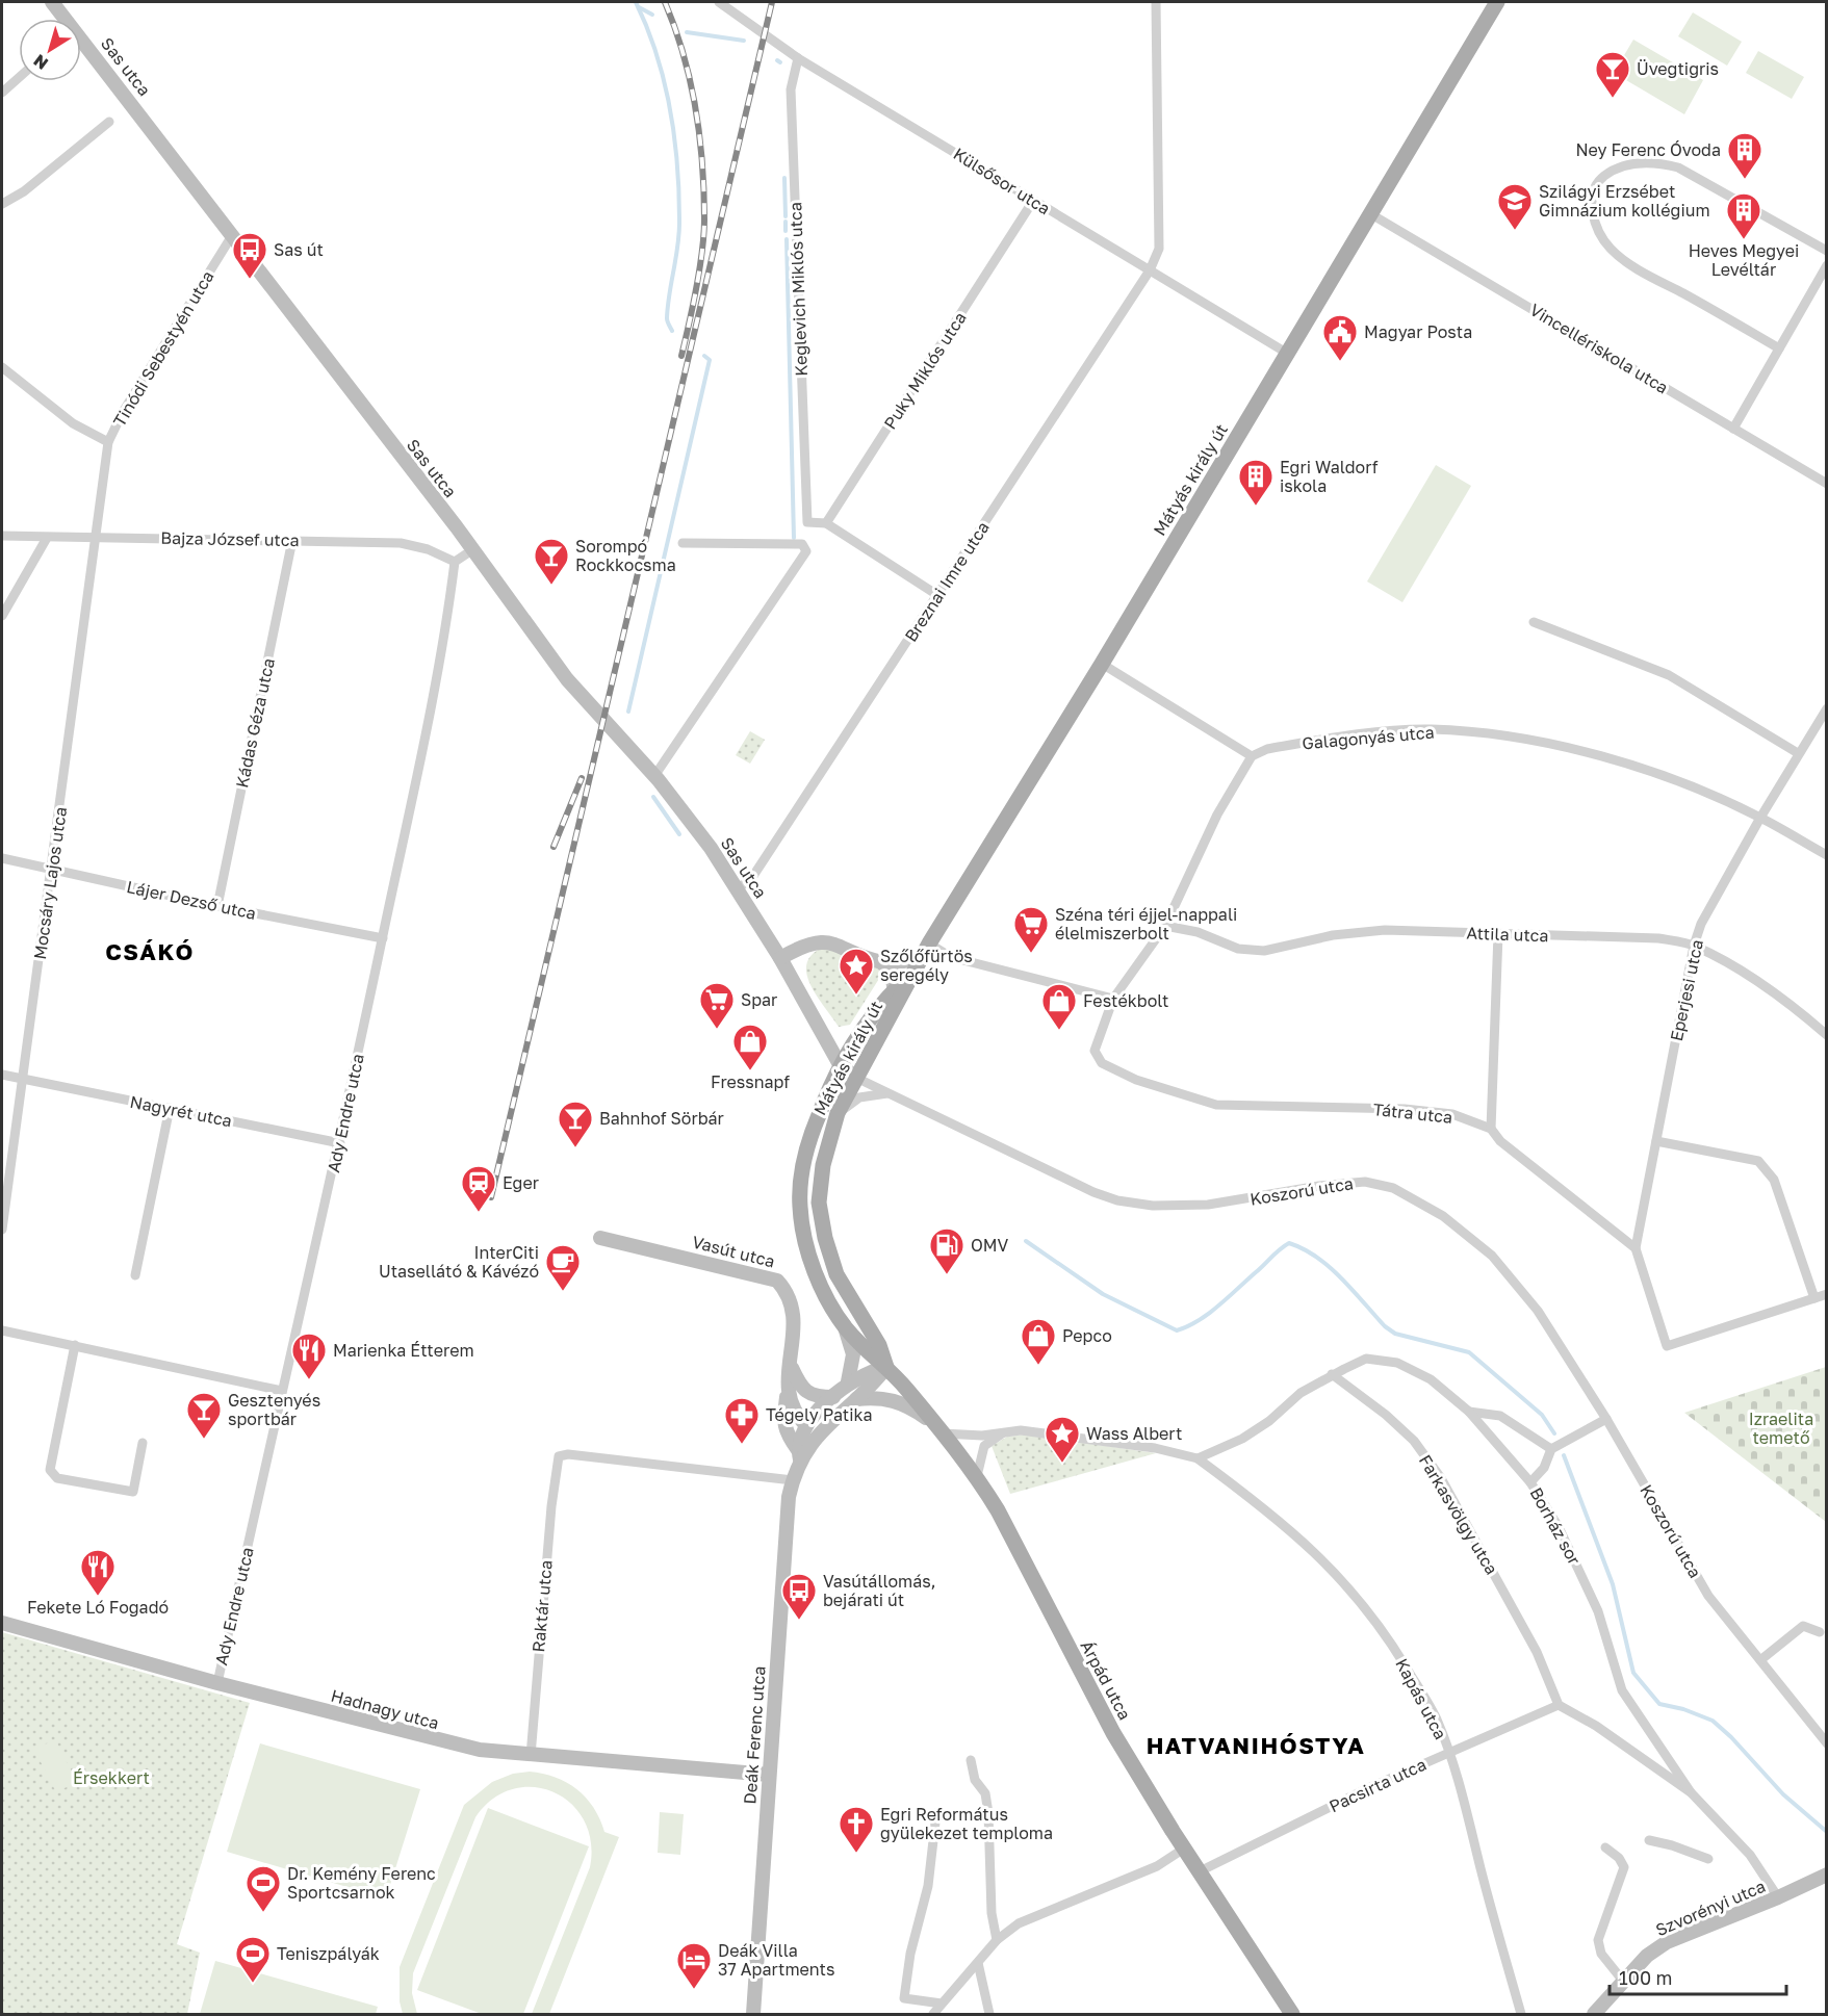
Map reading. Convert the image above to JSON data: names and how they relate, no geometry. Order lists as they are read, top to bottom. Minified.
{"streets":{"main road":["Mátyás király út","Árpád utca"],"street":["Sas utca","Külsősor utca","Keglevich Miklós utca","Tinódi Sebestyén utca","Vincellériskola utca","Puky Miklós utca","Bajza József utca","Breznai Imre utca","Kádas Géza utca","Galagonyás utca","Mocsáry Lajos utca","Lájer Dezső utca","Attila utca","Eperjesi utca","Nagyrét utca","Ady Endre utca","Tátra utca","Koszorú utca","Vasút utca","Farkasvölgy utca","Borház sor","Raktár utca","Kapás utca","Hadnagy utca","Deák Ferenc utca","Pacsirta utca","Szvorényi utca"]},"crossings":[["Sas utca","Tinódi Sebestyén utca"],["Sas utca","Mátyás király út"],["Sas utca","Breznai Imre utca"],["Sas utca","Koszorú utca"],["Külsősor utca","Keglevich Miklós utca"],["Külsősor utca","Puky Miklós utca"],["Külsősor utca","Mátyás király út"],["Külsősor utca","Breznai Imre utca"],["Keglevich Miklós utca","Puky Miklós utca"],["Tinódi Sebestyén utca","Bajza József utca"],["Tinódi Sebestyén utca","Mocsáry Lajos utca"],["Vincellériskola utca","Mátyás király út"],["Mátyás király út","Koszorú utca"],["Mátyás király út","Árpád utca"],["Mátyás király út","Deák Ferenc utca"],["Bajza József utca","Kádas Géza utca"],["Bajza József utca","Mocsáry Lajos utca"],["Bajza József utca","Ady Endre utca"],["Kádas Géza utca","Lájer Dezső utca"],["Galagonyás utca","Eperjesi utca"],["Mocsáry Lajos utca","Lájer Dezső utca"],["Mocsáry Lajos utca","Nagyrét utca"],["Lájer Dezső utca","Ady Endre utca"],["Attila utca","Eperjesi utca"],["Eperjesi utca","Tátra utca"],["Nagyrét utca","Ady Endre utca"],["Ady Endre utca","Hadnagy utca"],["Vasút utca","Deák Ferenc utca"],["Farkasvölgy utca","Borház sor"],["Farkasvölgy utca","Pacsirta utca"],["Raktár utca","Hadnagy utca"],["Raktár utca","Deák Ferenc utca"],["Árpád utca","Deák Ferenc utca"],["Árpád utca","Pacsirta utca"],["Kapás utca","Pacsirta utca"],["Hadnagy utca","Deák Ferenc utca"]],"districts":["CSÁKÓ","HATVANIHÓSTYA"],"parks":["Izraelita temető","Érsekkert"],"places":{"bar":["Üvegtigris","Sorompó Rockkocsma","Bahnhof Sörbár","Gesztenyés sportbár"],"building":["Ney Ferenc Óvoda","Heves Megyei Levéltár","Egri Waldorf iskola"],"school or university":["Szilágyi Erzsébet Gimnázium kollégium"],"bus stop":["Sas út","Vasútállomás, bejárati út"],"public building":["Magyar Posta"],"supermarket":["Széna téri éjjel-nappali élelmiszerbolt","Spar"],"place":["Szőlőfürtös seregély","Wass Albert"],"shop":["Festékbolt","Fressnapf","Pepco"],"station":["Eger"],"fuel station":["OMV"],"cafe":["InterCiti Utasellátó & Kávézó"],"restaurant":["Marienka Étterem","Fekete Ló Fogadó"],"pharmacy":["Tégely Patika"],"church":["Egri Református gyülekezet temploma"],"sports":["Dr. Kemény Ferenc Sportcsarnok","Teniszpályák"],"hotel":["Deák Villa 37 Apartments"]},"scale_bar":"100 m","north":"bottom left"}
